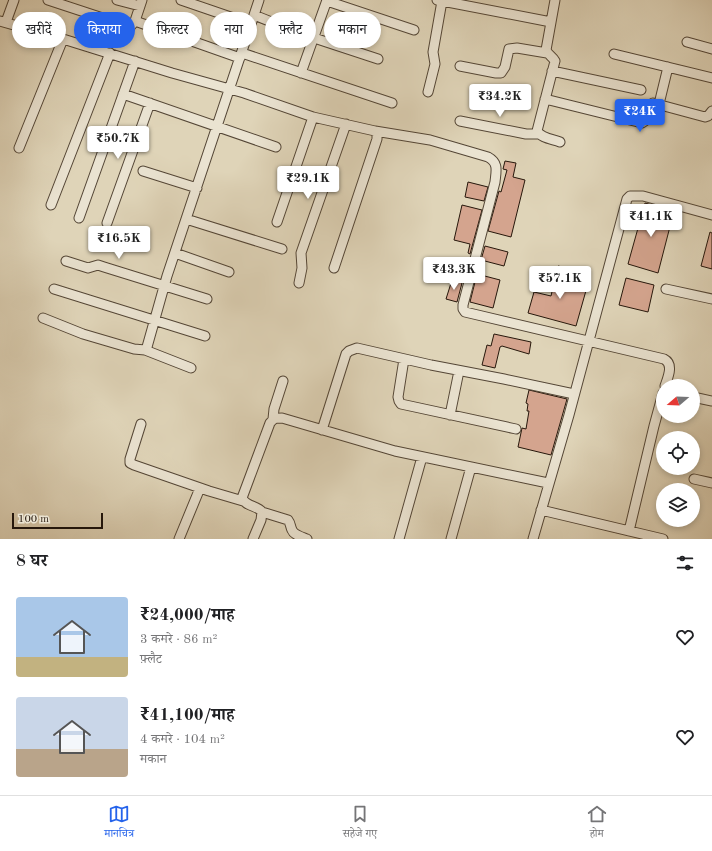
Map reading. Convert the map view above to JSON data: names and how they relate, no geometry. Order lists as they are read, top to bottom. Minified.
{"scale_bar":"100 m","north":"left","page":{"chip":["खरीदें","किराया","फ़िल्टर","नया","फ़्लैट","मकान"],"price":["₹34.2K","₹24K","₹50.7K","₹29.1K","₹41.1K","₹16.5K","₹43.3K","₹57.1K"],"scale":"100 m","heading":"8 घर","list":[{"name":"₹24,000/माह","note":"3 कमरे · 86 m² · फ़्लैट"},{"name":"₹41,100/माह","note":"4 कमरे · 104 m² · मकान"}],"tabs":["मानचित्र","सहेजे गए","होम"]}}
